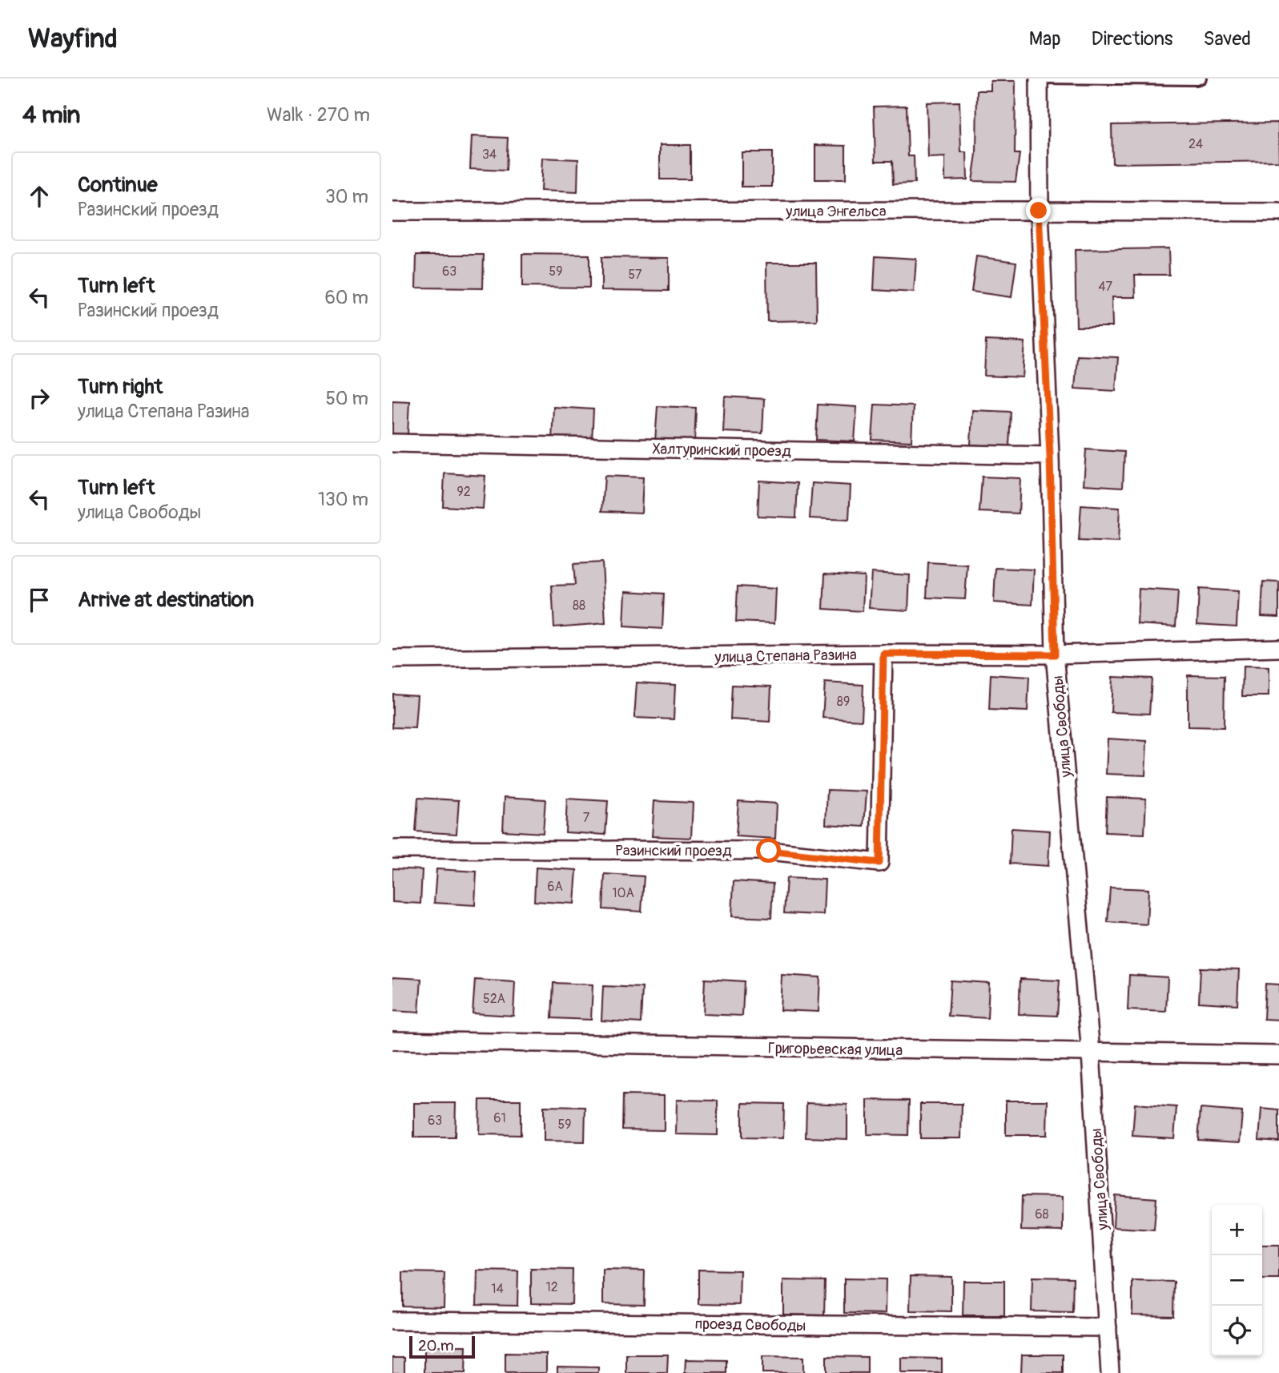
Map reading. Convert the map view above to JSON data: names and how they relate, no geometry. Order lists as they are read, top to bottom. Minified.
{"streets":{"street":["улица Энгельса","Халтуринский проезд","улица Степана Разина","улица Свободы","Разинский проезд","Григорьевская улица","проезд Свободы"]},"crossings":[["улица Энгельса","улица Свободы"],["Халтуринский проезд","улица Свободы"],["улица Степана Разина","улица Свободы"],["улица Степана Разина","Разинский проезд"],["улица Свободы","Григорьевская улица"],["улица Свободы","проезд Свободы"]],"house_numbers":["24","34","63","59","57","47","92","88","89","7","6А","10А","52А","61","63","59","68","12","14"],"scale_bar":"20 m","page":{"header":"Wayfind","nav":["Map","Directions","Saved"],"heading":["4 min","Walk · 270 m"],"list":[["Continue","Разинский проезд","30 m"],["Turn left","Разинский проезд","60 m"],["Turn right","улица Степана Разина","50 m"],["Turn left","улица Свободы","130 m"],"Arrive at destination"],"map_buttons":["+","−"],"scale":"20 m"}}
